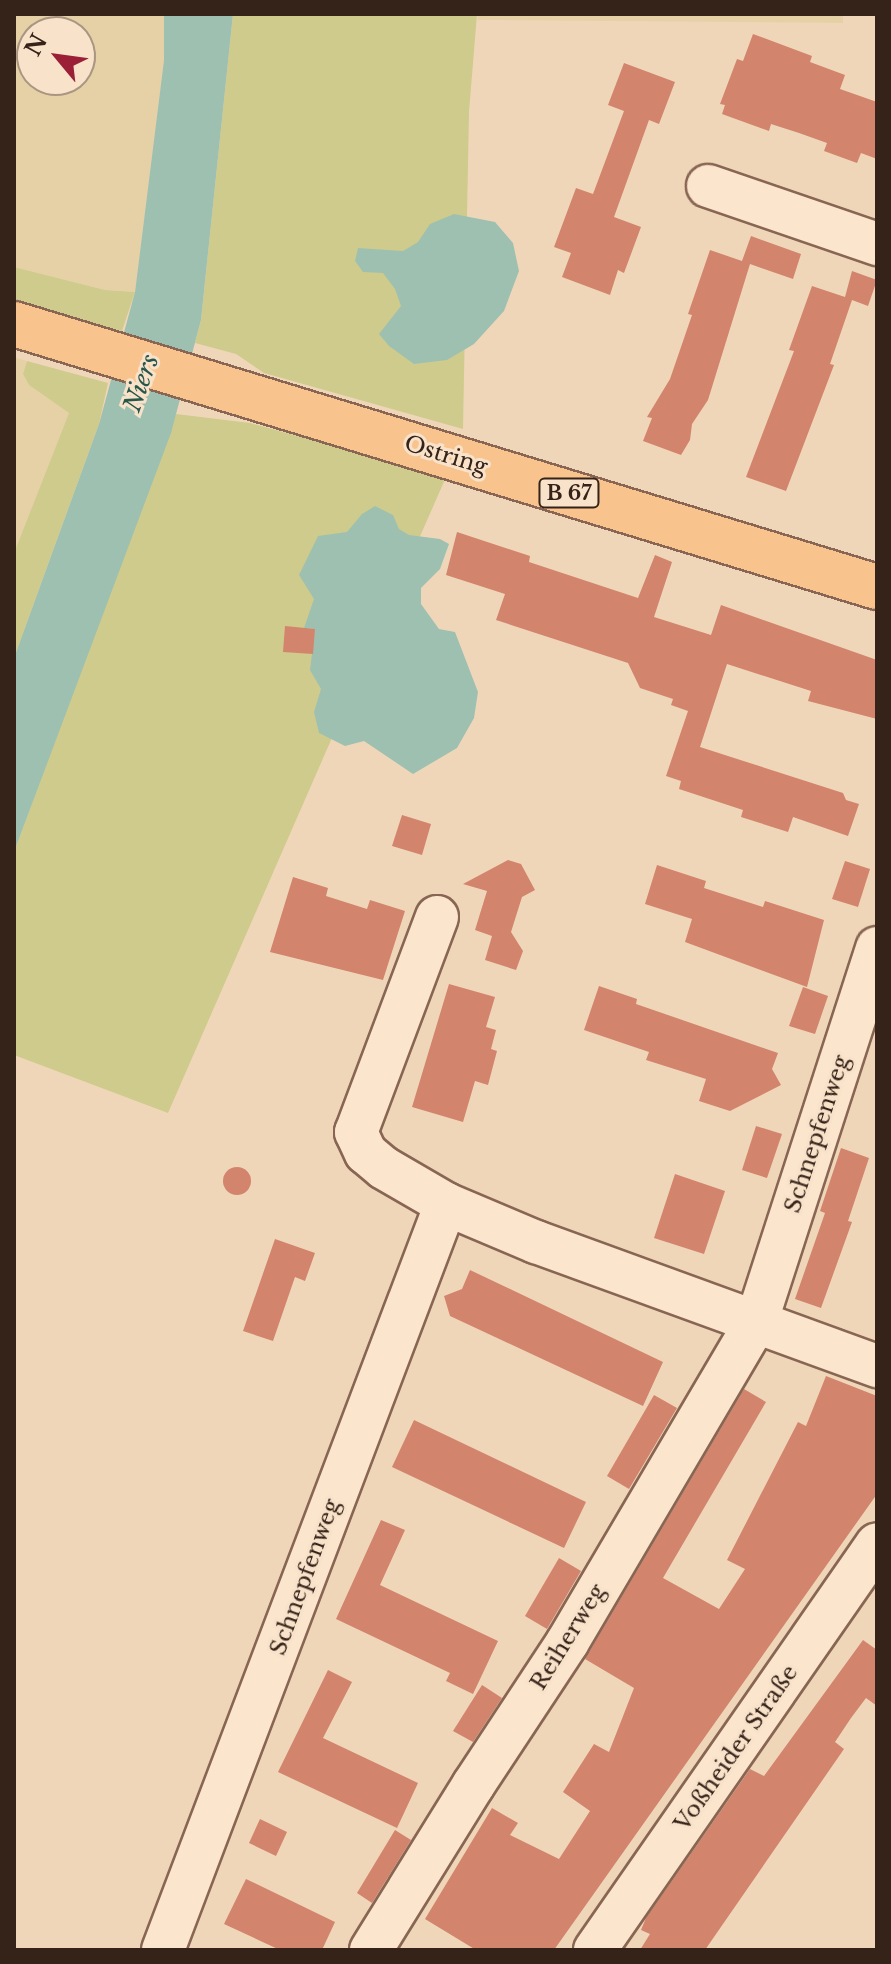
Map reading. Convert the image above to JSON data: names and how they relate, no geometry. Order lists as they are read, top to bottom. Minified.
{"streets":{"main road":["Ostring","B 67"],"street":["Schnepfenweg","Reiherweg","Voßheider Straße"]},"crossings":[["Schnepfenweg","Reiherweg"]],"water":["Niers"],"north":"top left"}
